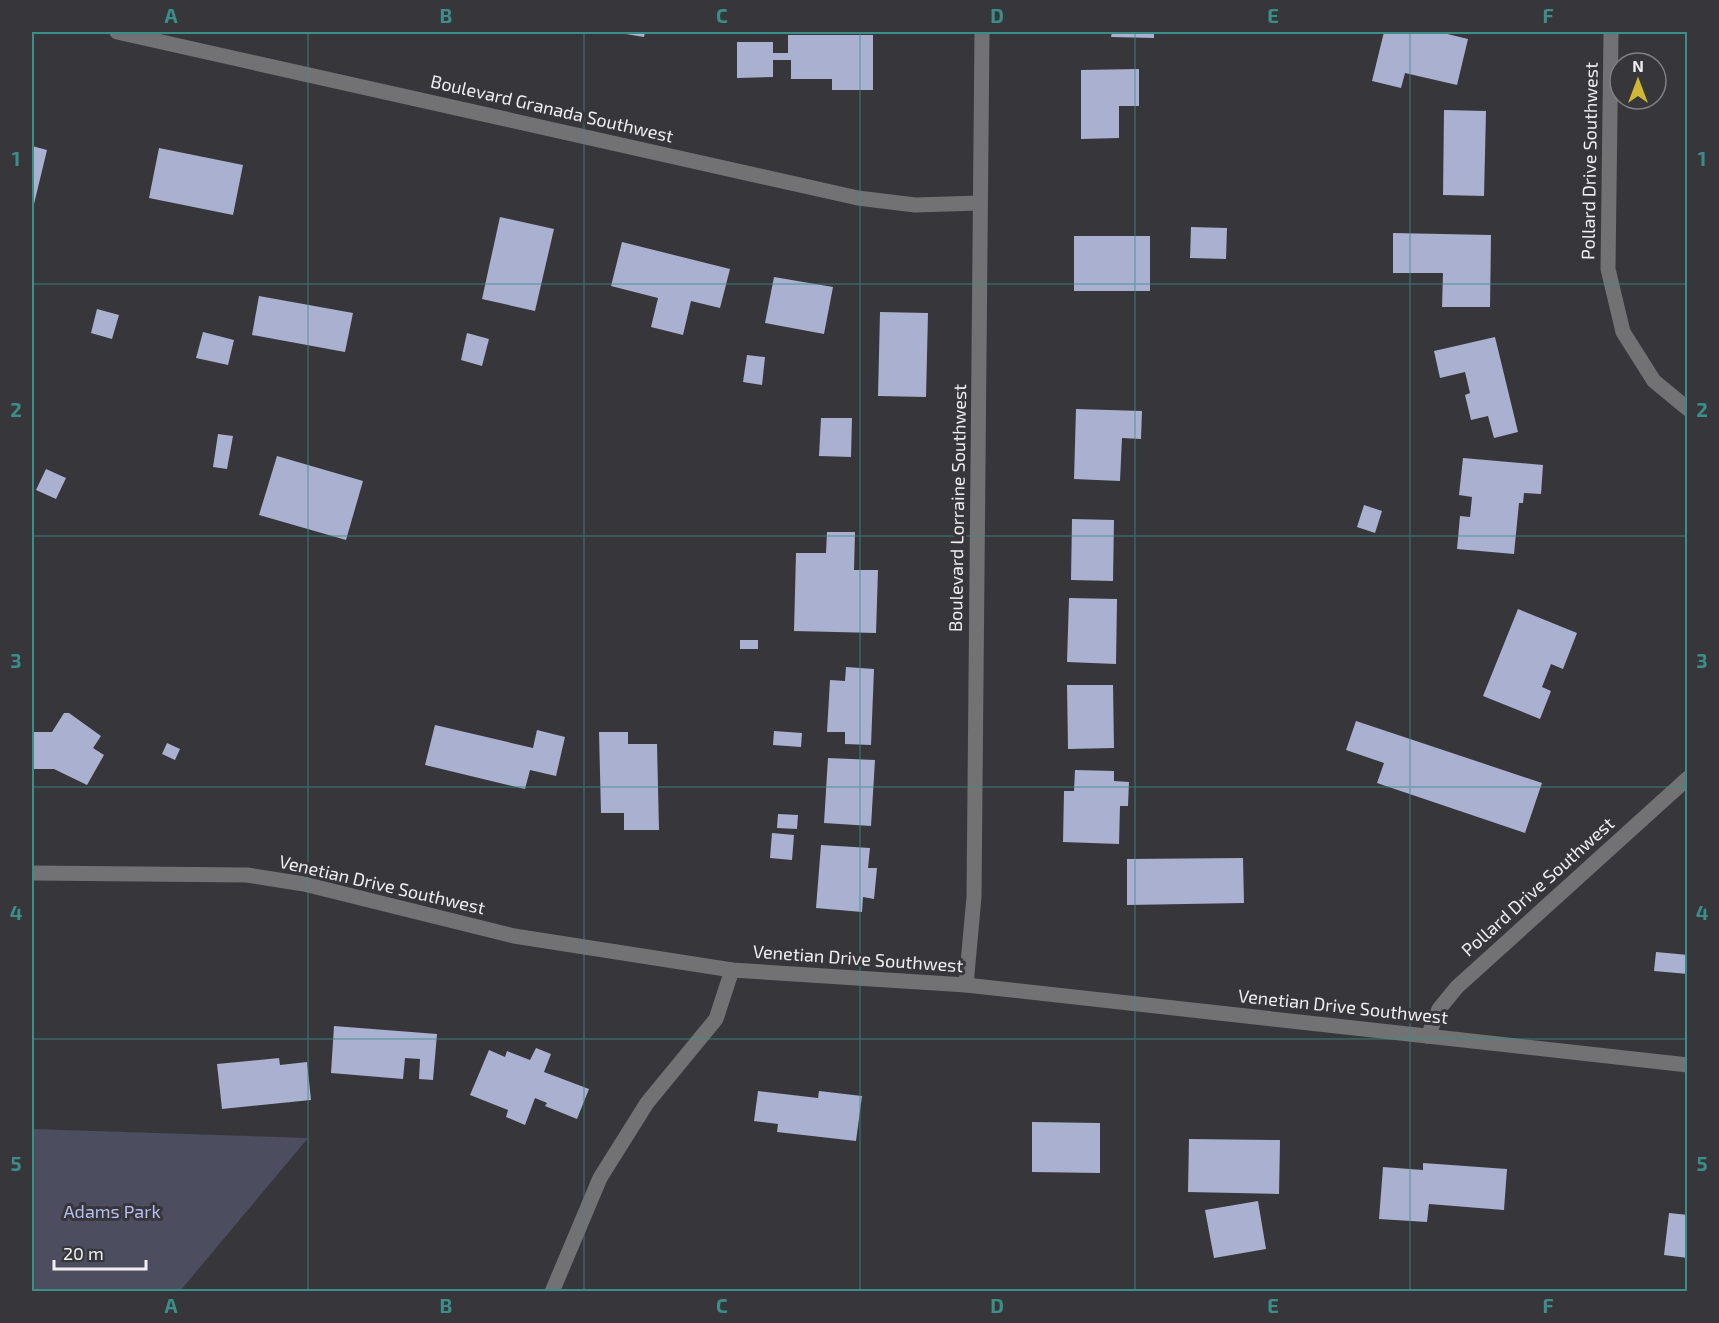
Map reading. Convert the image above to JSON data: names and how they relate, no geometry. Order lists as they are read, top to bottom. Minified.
{"streets":{"street":["Boulevard Granada Southwest","Pollard Drive Southwest","Boulevard Lorraine Southwest","Venetian Drive Southwest"]},"crossings":[["Boulevard Granada Southwest","Boulevard Lorraine Southwest"],["Pollard Drive Southwest","Venetian Drive Southwest"],["Boulevard Lorraine Southwest","Venetian Drive Southwest"]],"parks":["Adams Park"],"scale_bar":"20 m","north":"top","grid":{"columns":["A","B","C","D","E","F"],"rows":["1","2","3","4","5"]}}
